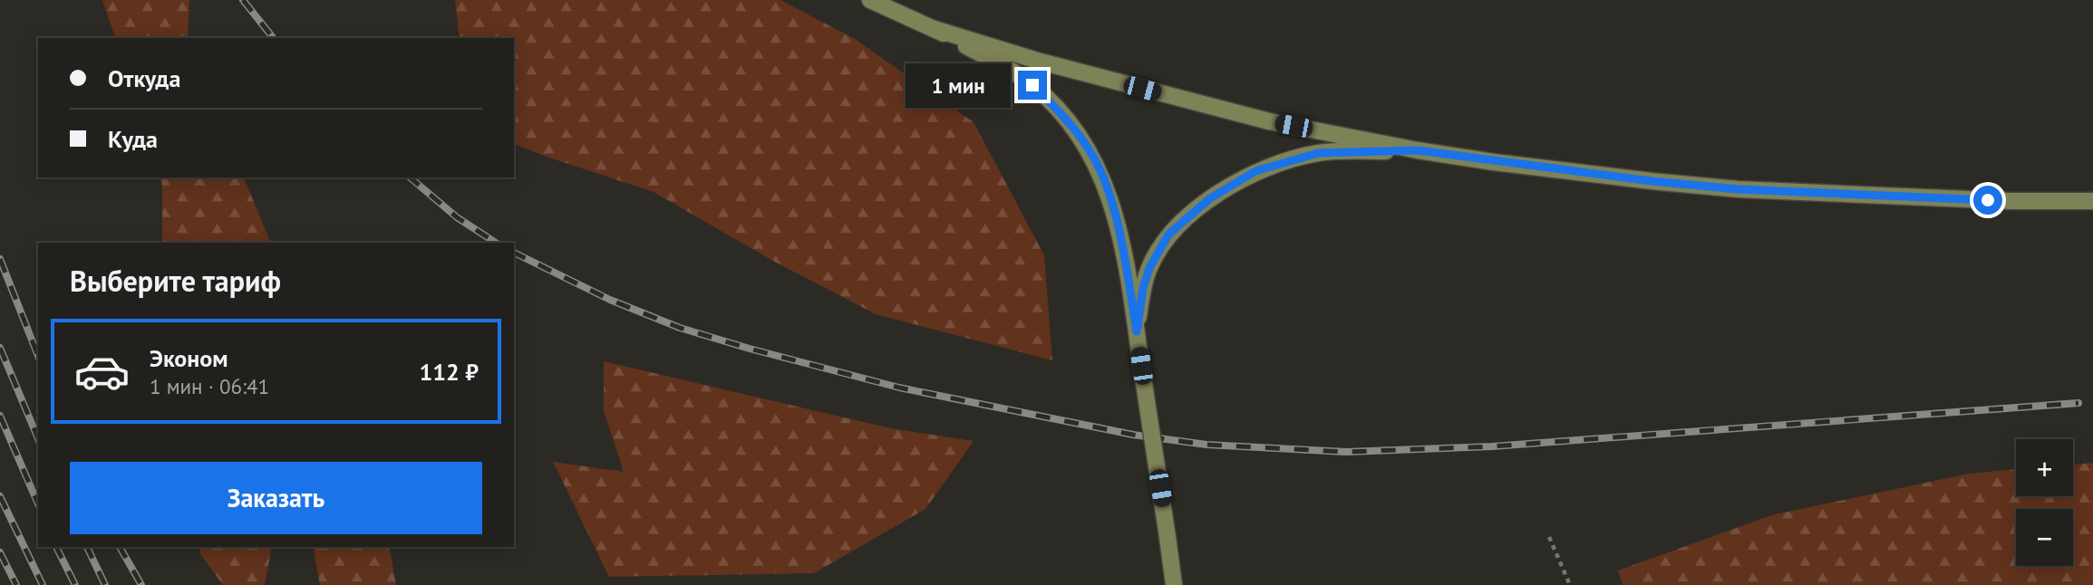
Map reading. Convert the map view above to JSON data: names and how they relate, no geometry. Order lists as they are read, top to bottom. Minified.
{"page":{"banner":["Откуда","Куда"],"bubble":"1 мин","heading":"Выберите тариф","list":[{"name":"Эконом","note":"1 мин · 06:41","value":"112 ₽"}],"map_buttons":["+","−"],"buttons":"Заказать"}}
